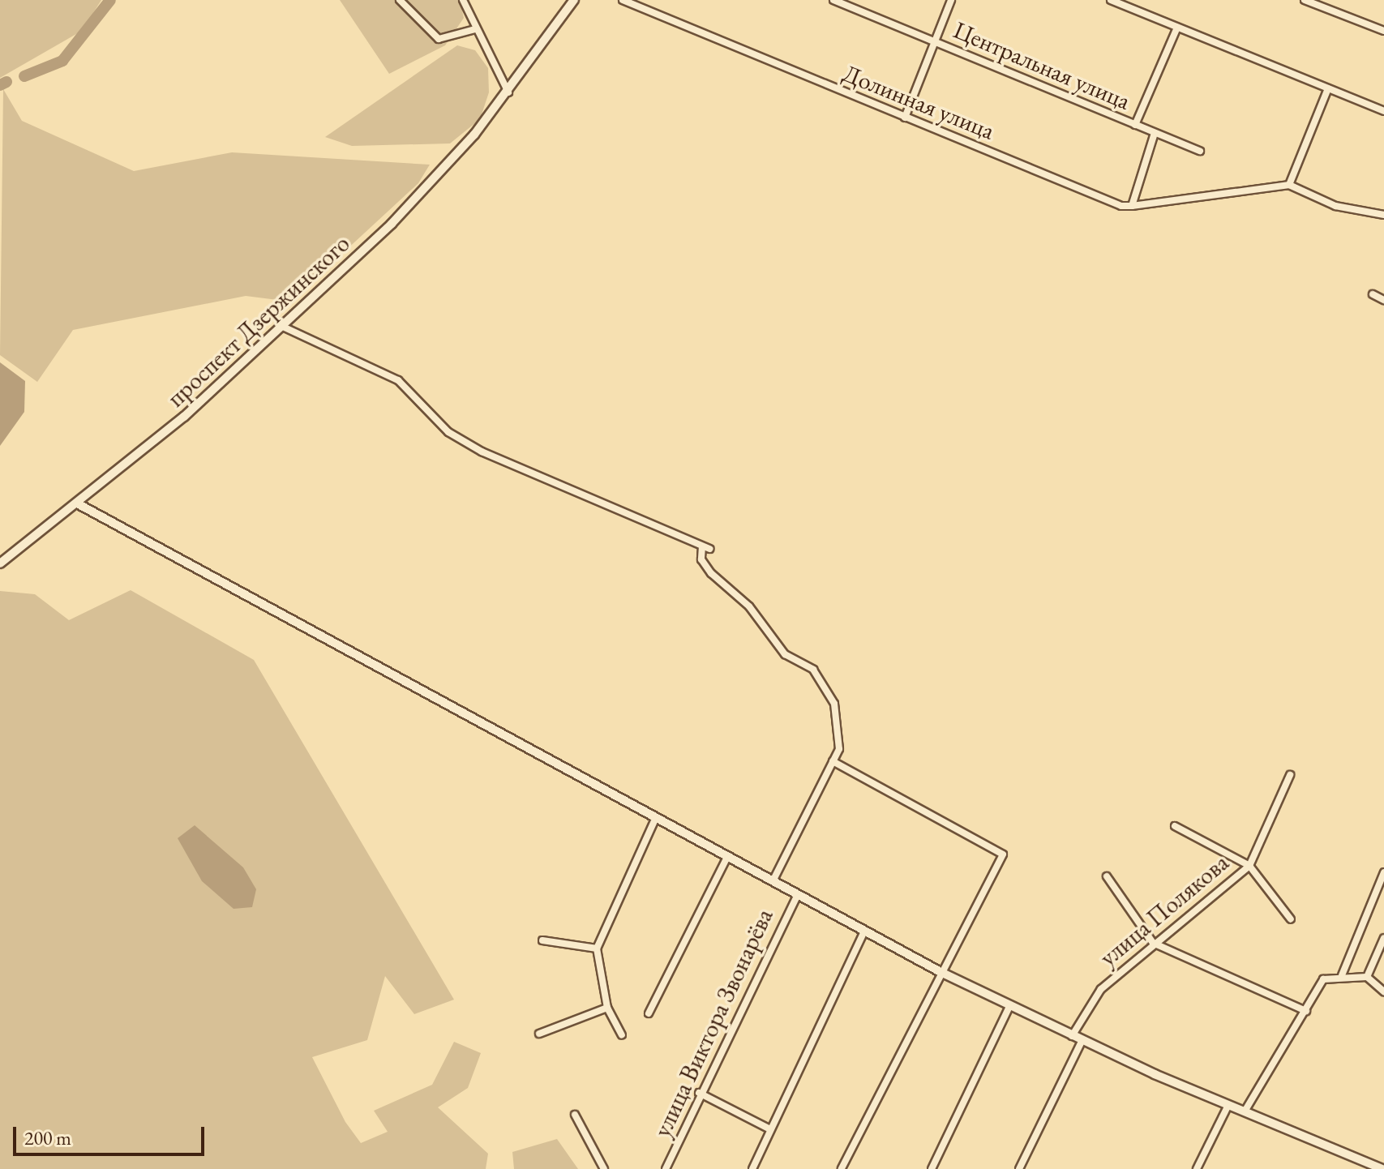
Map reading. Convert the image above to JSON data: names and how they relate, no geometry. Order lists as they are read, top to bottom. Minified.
{"streets":{"street":["Центральная улица","Долинная улица","проспект Дзержинского","улица Полякова","улица Виктора Звонарёва"]},"scale_bar":"200 m"}
